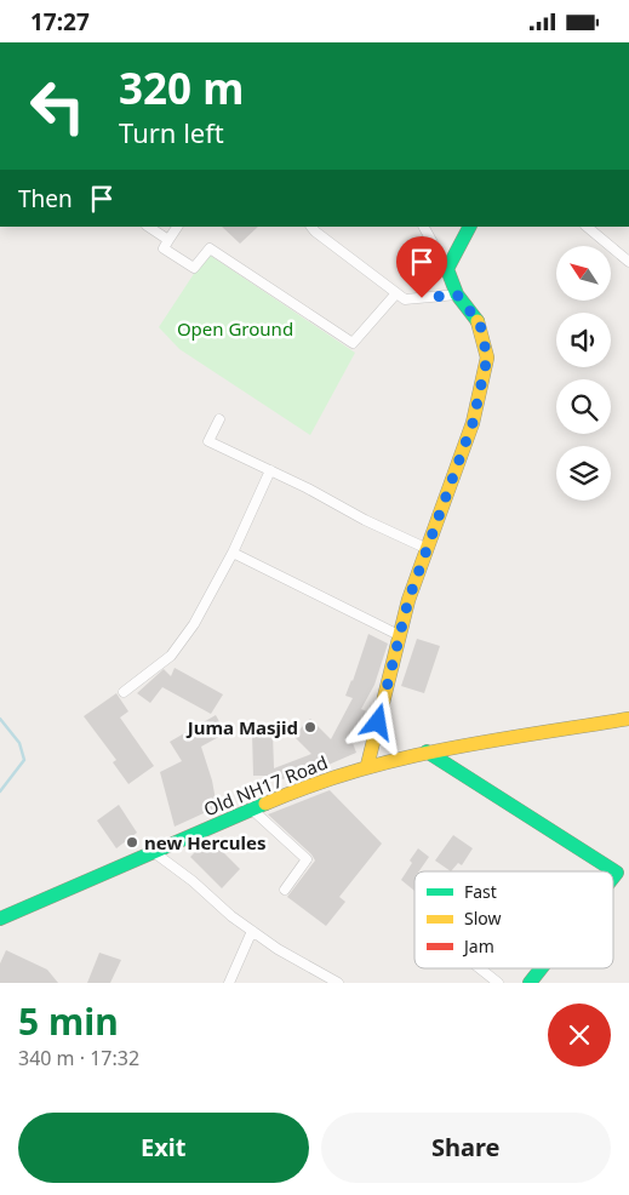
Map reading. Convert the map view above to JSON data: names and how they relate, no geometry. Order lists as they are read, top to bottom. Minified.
{"streets":{"main road":["Old NH17 Road"]},"parks":["Open Ground"],"places":["Juma Masjid","new Hercules"],"legend":["Fast","Slow","Jam"],"north":"top left","page":{"status":"17:27","turn":["320 m","Turn left"],"then":"Then","heading":["5 min","340 m · 17:32"],"buttons":["Exit","Share"]}}
